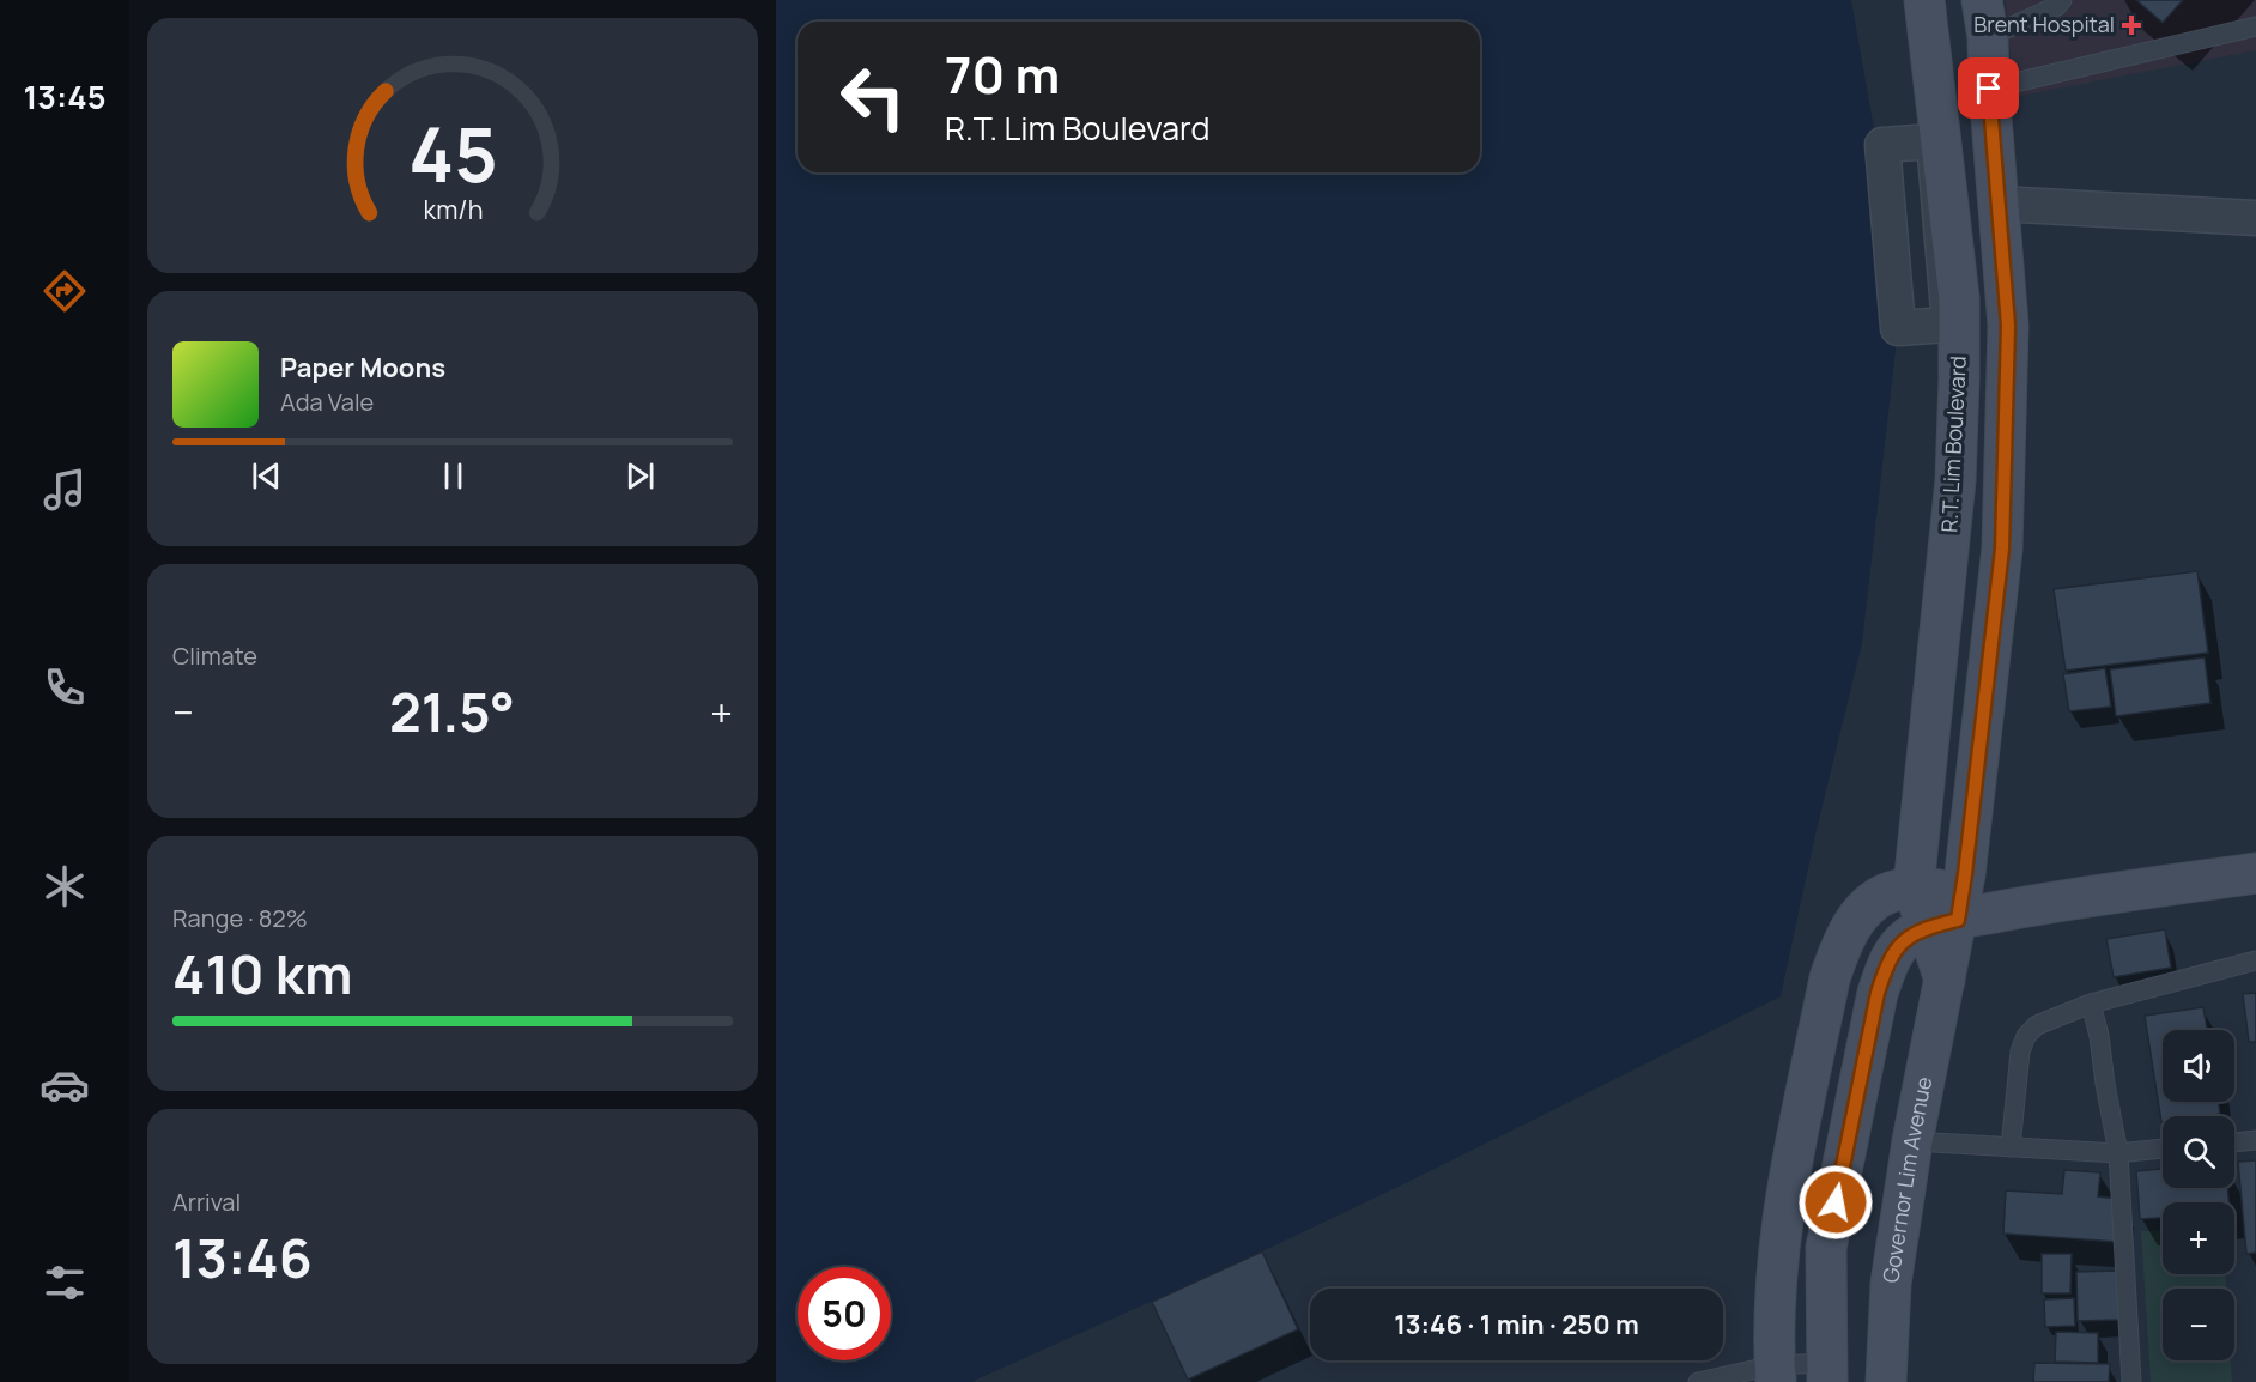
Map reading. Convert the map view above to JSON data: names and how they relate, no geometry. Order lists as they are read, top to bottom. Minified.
{"streets":{"main road":["R.T. Lim Boulevard","Governor Lim Avenue"]},"crossings":[["R.T. Lim Boulevard","Governor Lim Avenue"]],"places":{"health":["Brent Hospital"]},"page":{"tabs":"13:45","turn":["70 m","R.T. Lim Boulevard"],"song":["Paper Moons","Ada Vale"],"tile":["Climate",["Range · 82%","410 km"],["Arrival","13:46"]],"heat":["−","21.5°","+"],"map_buttons":["+","−"],"limit":"50","trip":"13:46 · 1 min · 250 m","gauge":["45","km/h"]}}
